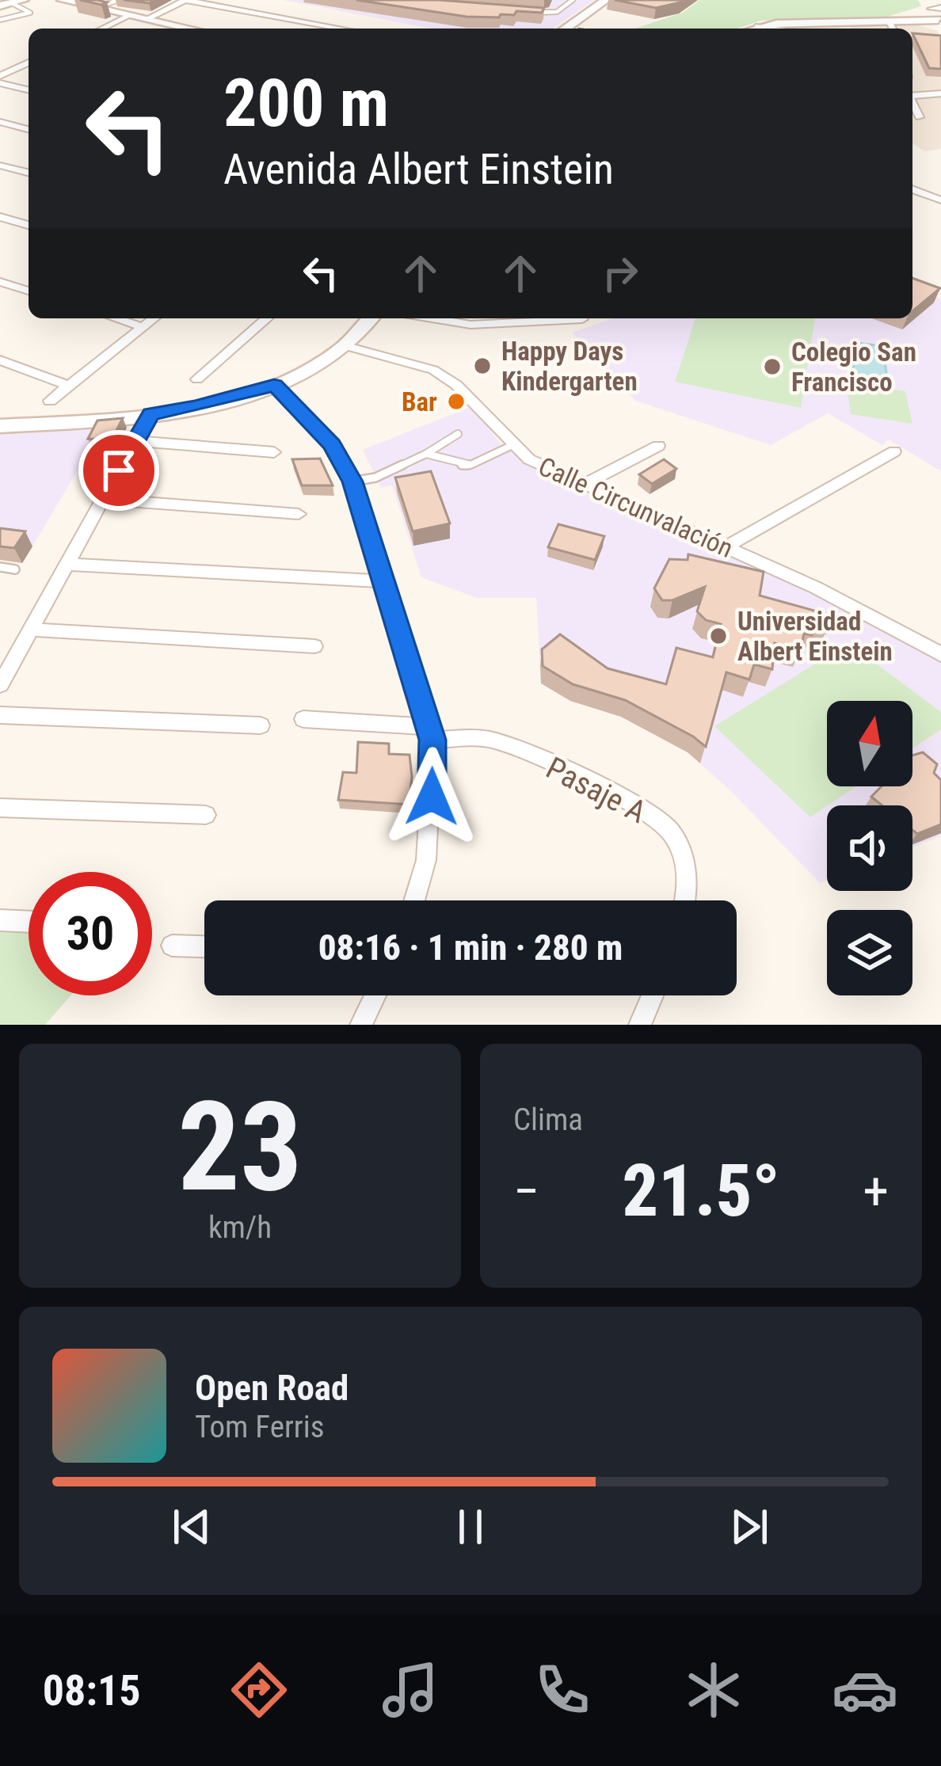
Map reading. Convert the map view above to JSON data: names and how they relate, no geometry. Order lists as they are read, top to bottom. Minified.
{"streets":{"street":["Calle Circunvalación","Pasaje A"]},"places":["Happy Days Kindergarten","Colegio San Francisco","Bar","Universidad Albert Einstein"],"north":"top","page":{"turn":["200 m","Avenida Albert Einstein"],"limit":"30","trip":"08:16 · 1 min · 280 m","tile":[["23","km/h"],"Clima"],"heat":["−","21.5°","+"],"song":["Open Road","Tom Ferris"],"tabs":"08:15"}}
